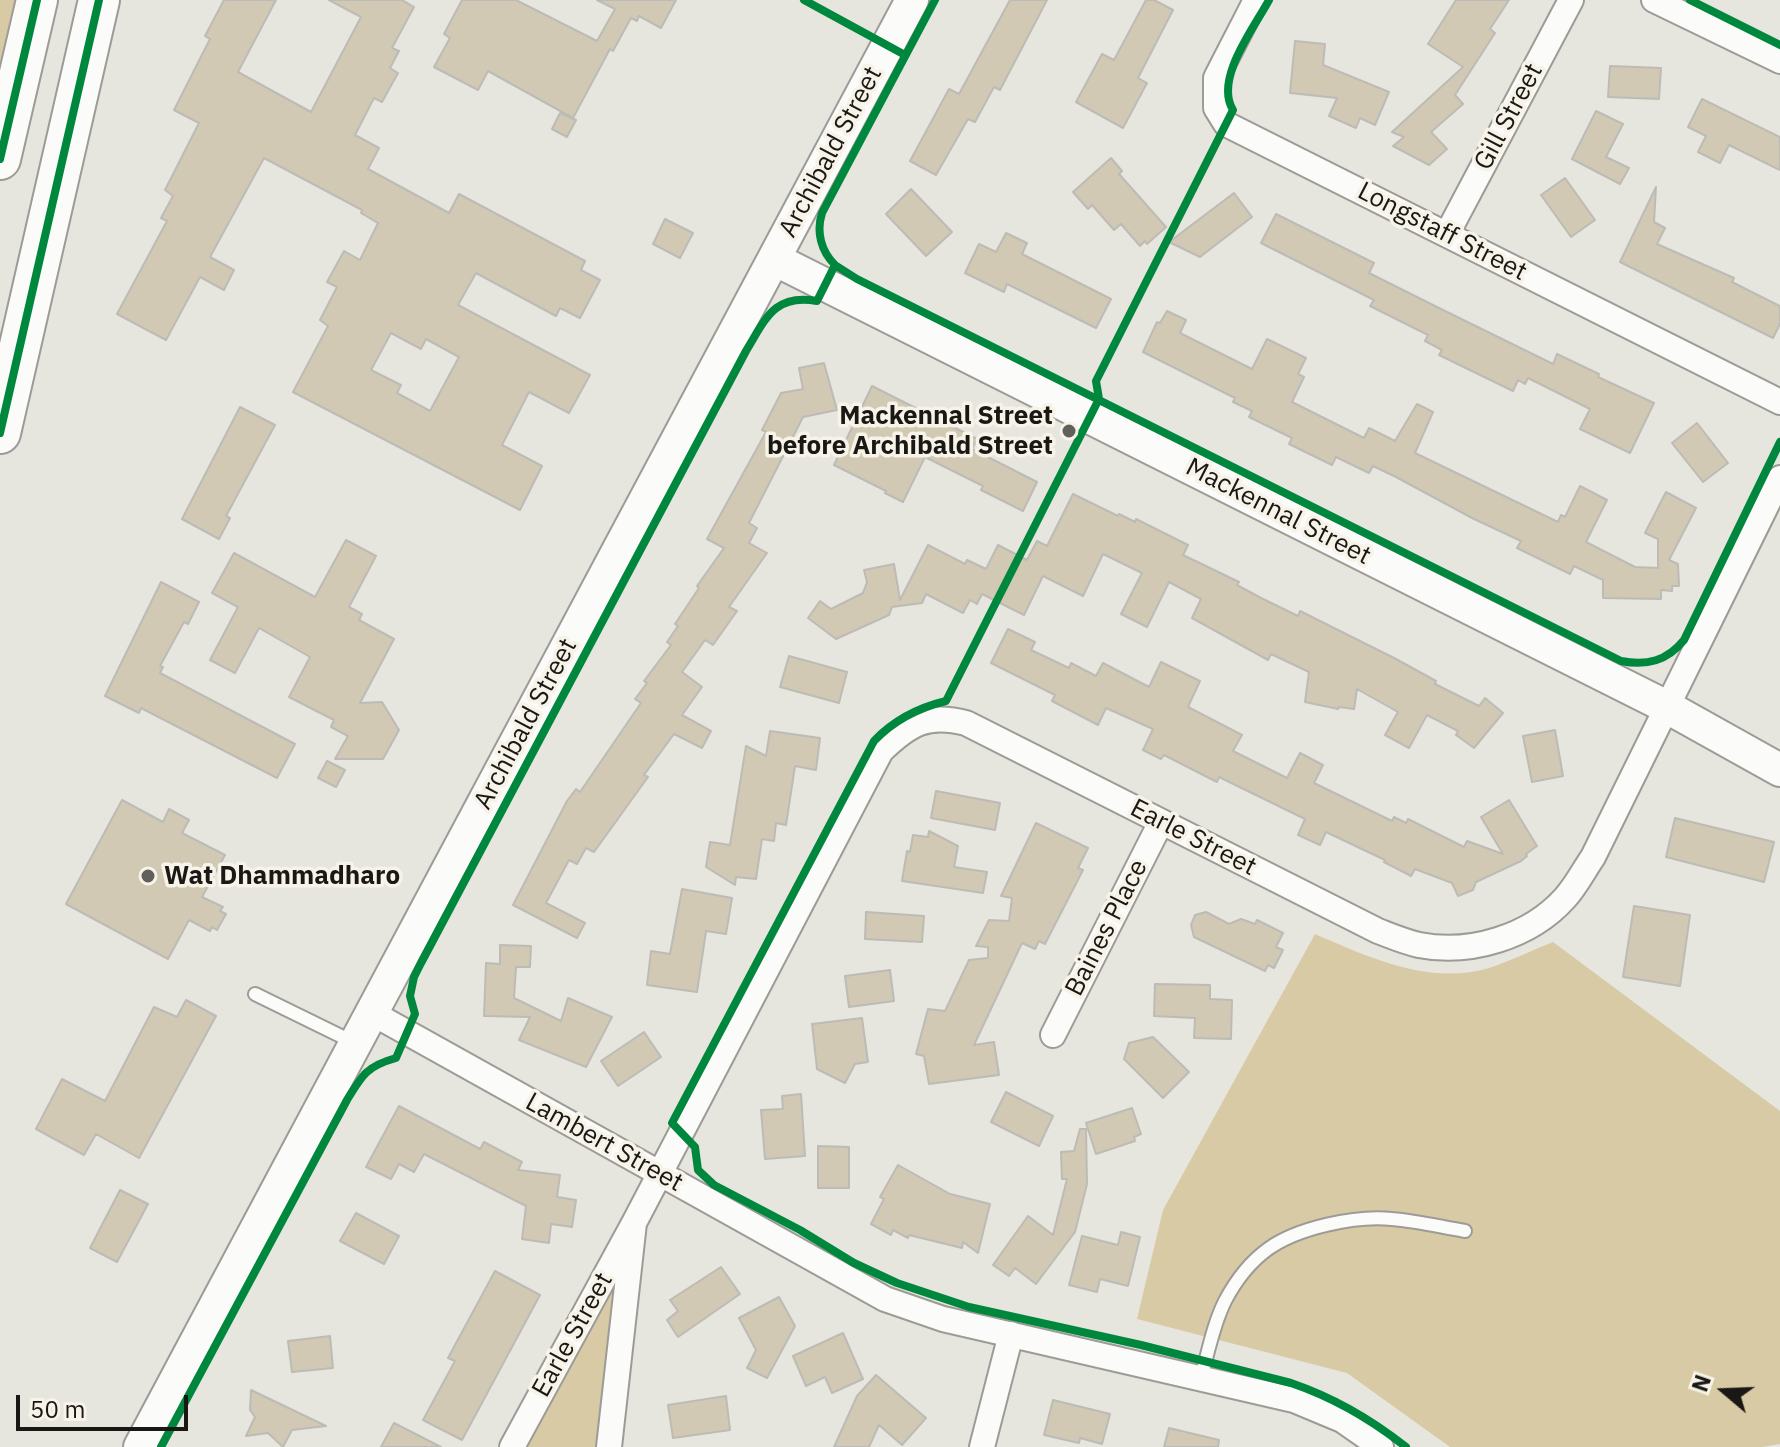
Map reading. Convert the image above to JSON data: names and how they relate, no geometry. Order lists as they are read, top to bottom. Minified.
{"streets":{"street":["Gill Street","Archibald Street","Longstaff Street","Mackennal Street","Earle Street","Baines Place","Lambert Street"]},"crossings":[["Gill Street","Longstaff Street"],["Archibald Street","Mackennal Street"],["Archibald Street","Lambert Street"],["Mackennal Street","Earle Street"],["Earle Street","Baines Place"],["Earle Street","Lambert Street"]],"places":["Mackennal Street before Archibald Street","Wat Dhammadharo"],"scale_bar":"50 m","north":"left"}
